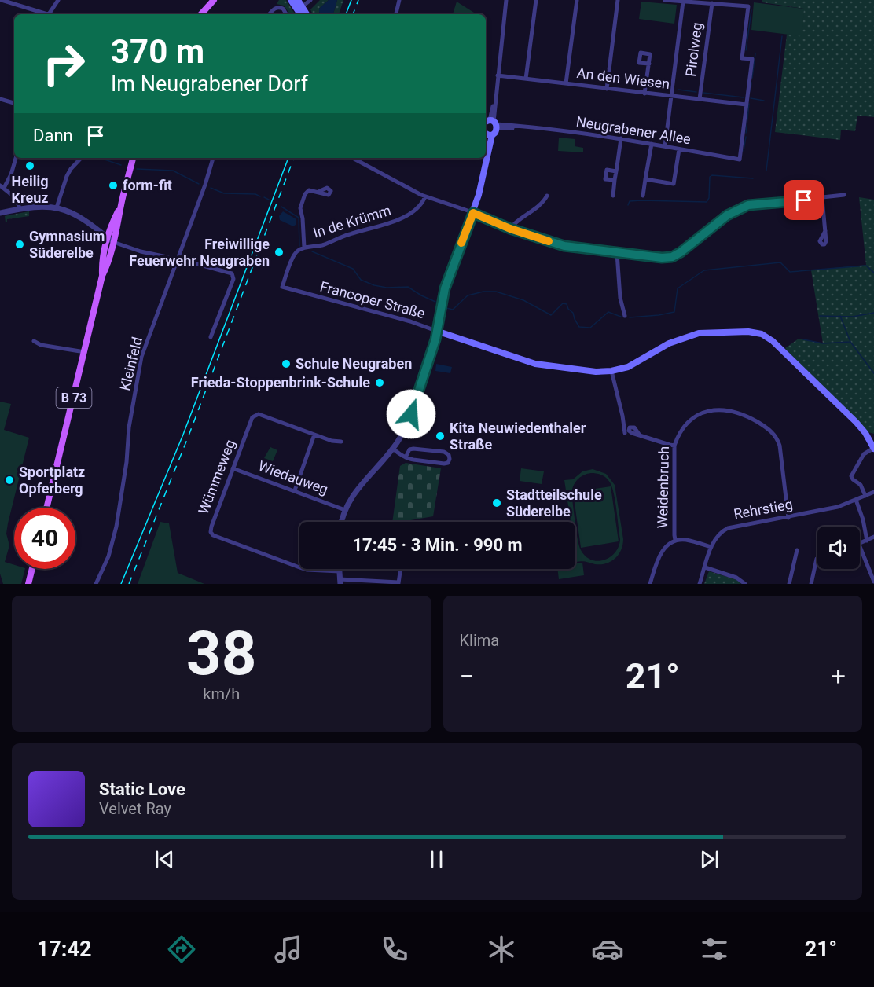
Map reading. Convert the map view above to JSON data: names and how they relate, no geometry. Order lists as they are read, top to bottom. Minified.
{"streets":{"main road":["Francoper Straße","B 73"],"street":["Pirolweg","An den Wiesen","Neugrabener Allee","In de Krümm","Kleinfeld","Wümmeweg","Wiedauweg","Weidenbruch","Rehrstieg"]},"crossings":[["Pirolweg","An den Wiesen"],["An den Wiesen","Neugrabener Allee"],["In de Krümm","Francoper Straße"],["Wümmeweg","Wiedauweg"],["Weidenbruch","Rehrstieg"]],"places":["Heilig Kreuz","form-fit","Gymnasium Süderelbe","Freiwillige Feuerwehr Neugraben","Schule Neugraben","Frieda-Stoppenbrink-Schule","Kita Neuwiedenthaler Straße","Sportplatz Opferberg","Stadtteilschule Süderelbe"],"page":{"turn":["370 m","Im Neugrabener Dorf"],"then":"Dann","limit":"40","trip":"17:45 · 3 Min. · 990 m","tile":[["38","km/h"],"Klima"],"heat":["−","21°","+"],"song":["Static Love","Velvet Ray"],"tabs":["17:42","21°"]}}
